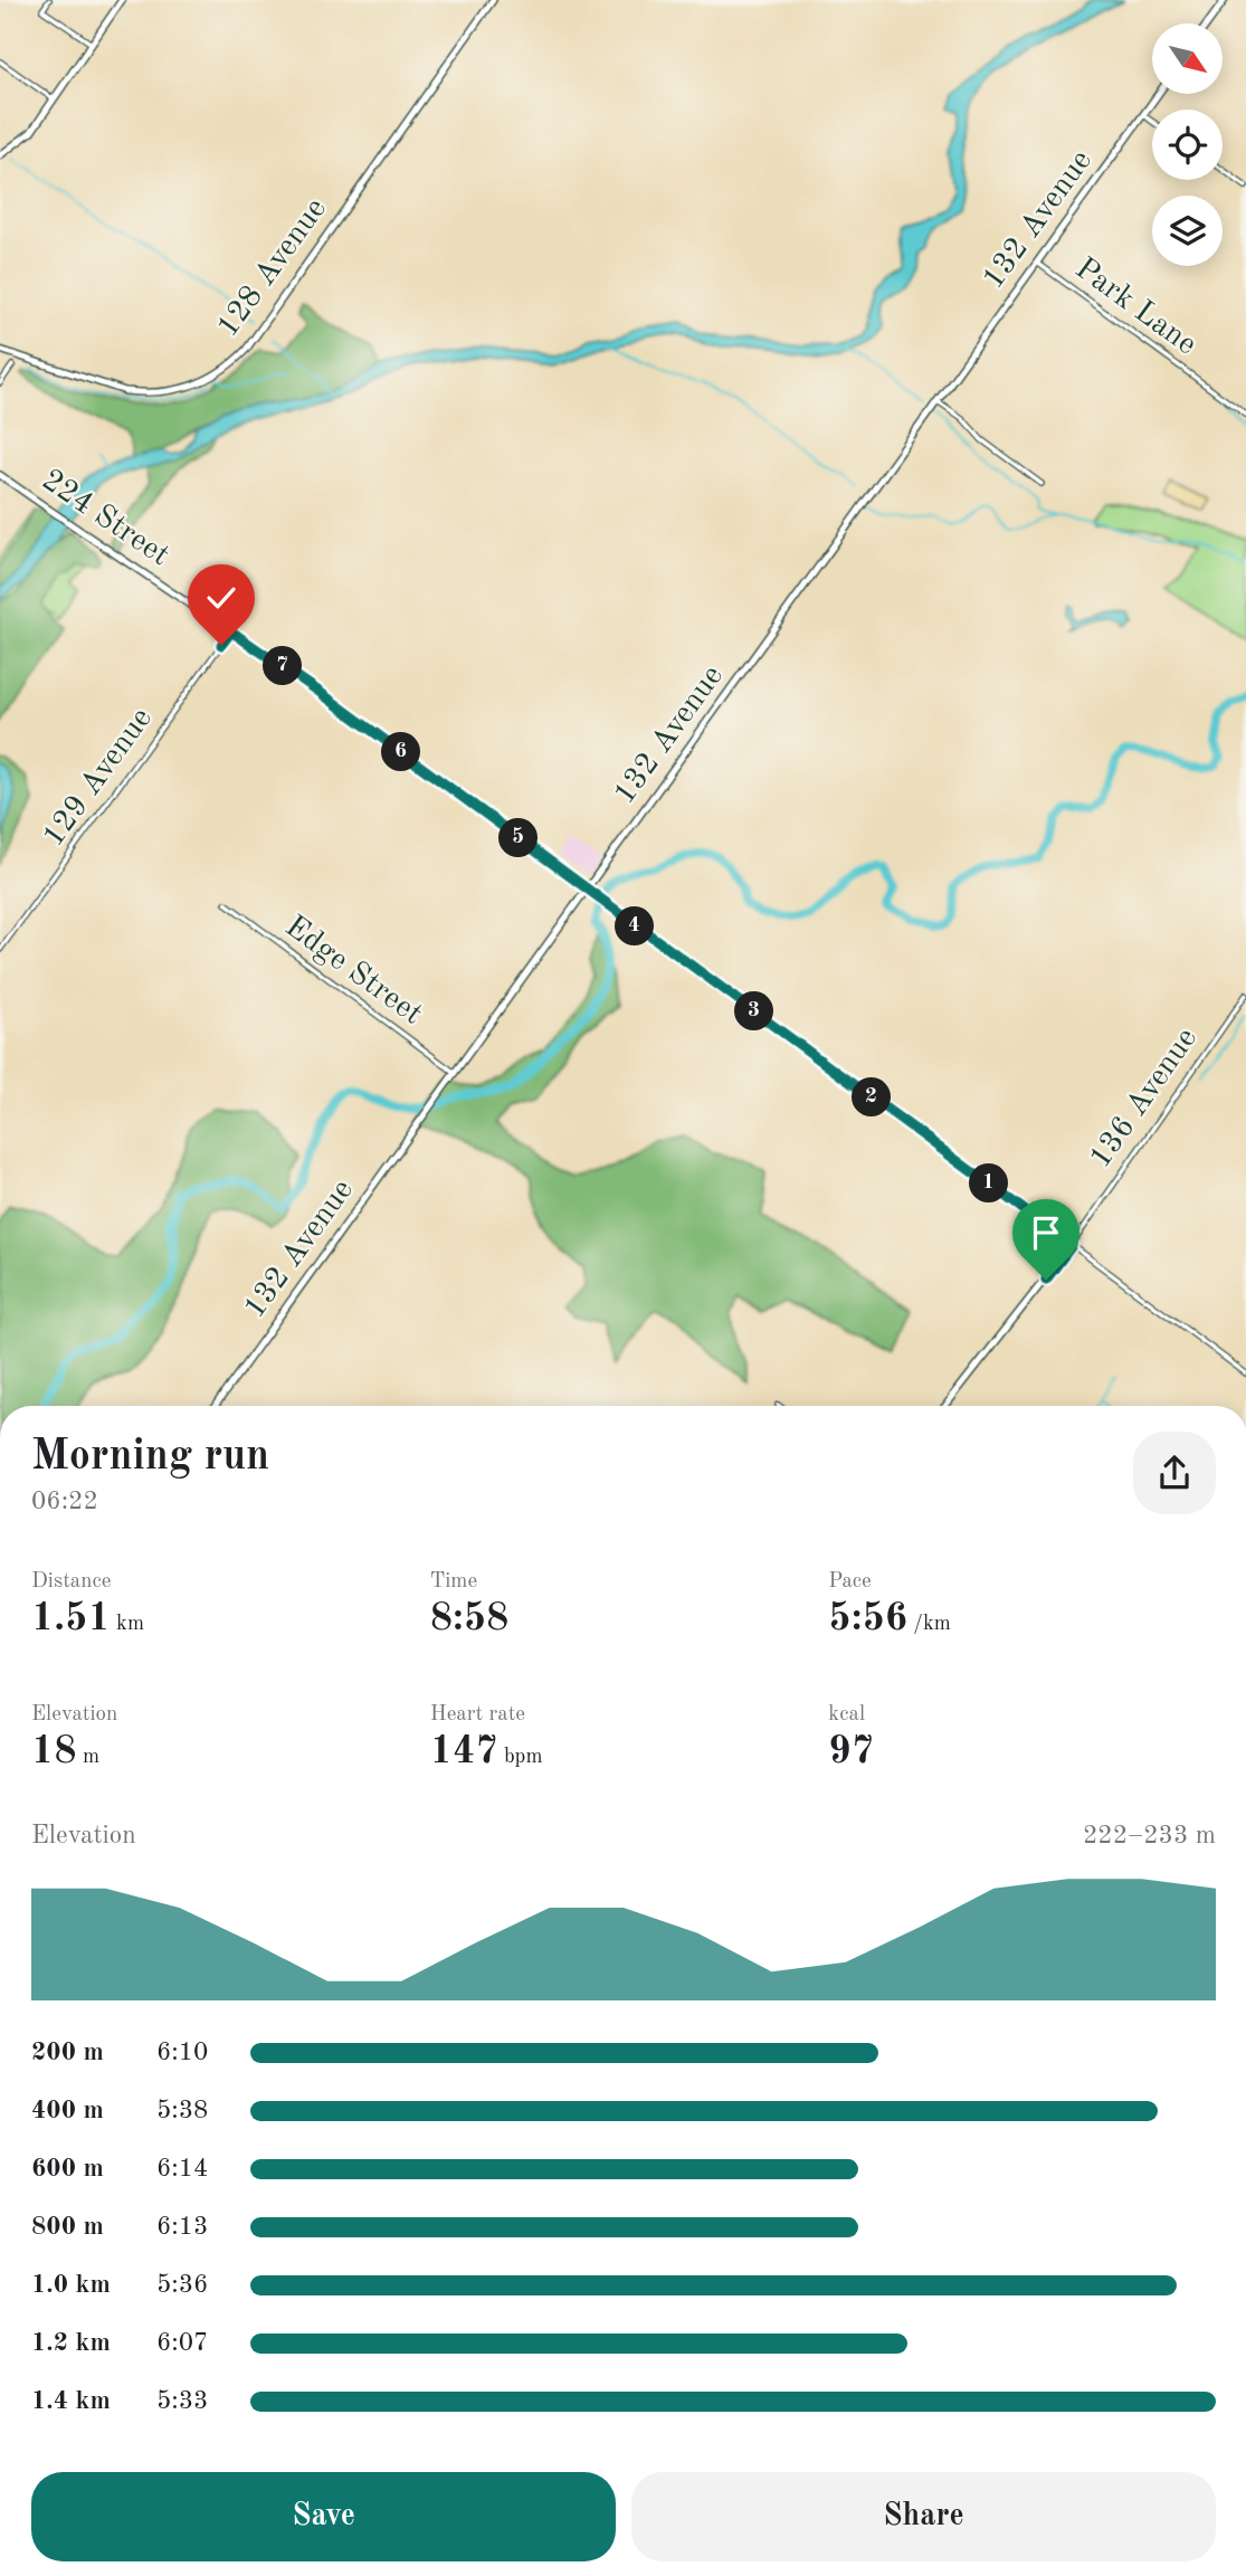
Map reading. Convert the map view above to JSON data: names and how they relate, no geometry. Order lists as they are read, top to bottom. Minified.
{"streets":{"main road":["132 Avenue","128 Avenue","224 Street","136 Avenue"],"street":["Park Lane","129 Avenue","Edge Street"]},"crossings":[["132 Avenue","Park Lane"],["132 Avenue","224 Street"],["132 Avenue","Edge Street"],["224 Street","129 Avenue"],["224 Street","136 Avenue"]],"north":"bottom right","page":{"pins":["7","6","5","4","3","2","1"],"heading":["Morning run","06:22"],"stats":[["Distance","1.51 km"],["Time","8:58"],["Pace","5:56 /km"],["Elevation","18 m"],["Heart rate","147 bpm"],["kcal","97"]],"chart":["Elevation","222–233 m"],"list":[{"name":"200 m","note":"6:10"},{"name":"400 m","note":"5:38"},{"name":"600 m","note":"6:14"},{"name":"800 m","note":"6:13"},{"name":"1.0 km","note":"5:36"},{"name":"1.2 km","note":"6:07"},{"name":"1.4 km","note":"5:33"}],"buttons":["Save","Share"]}}
